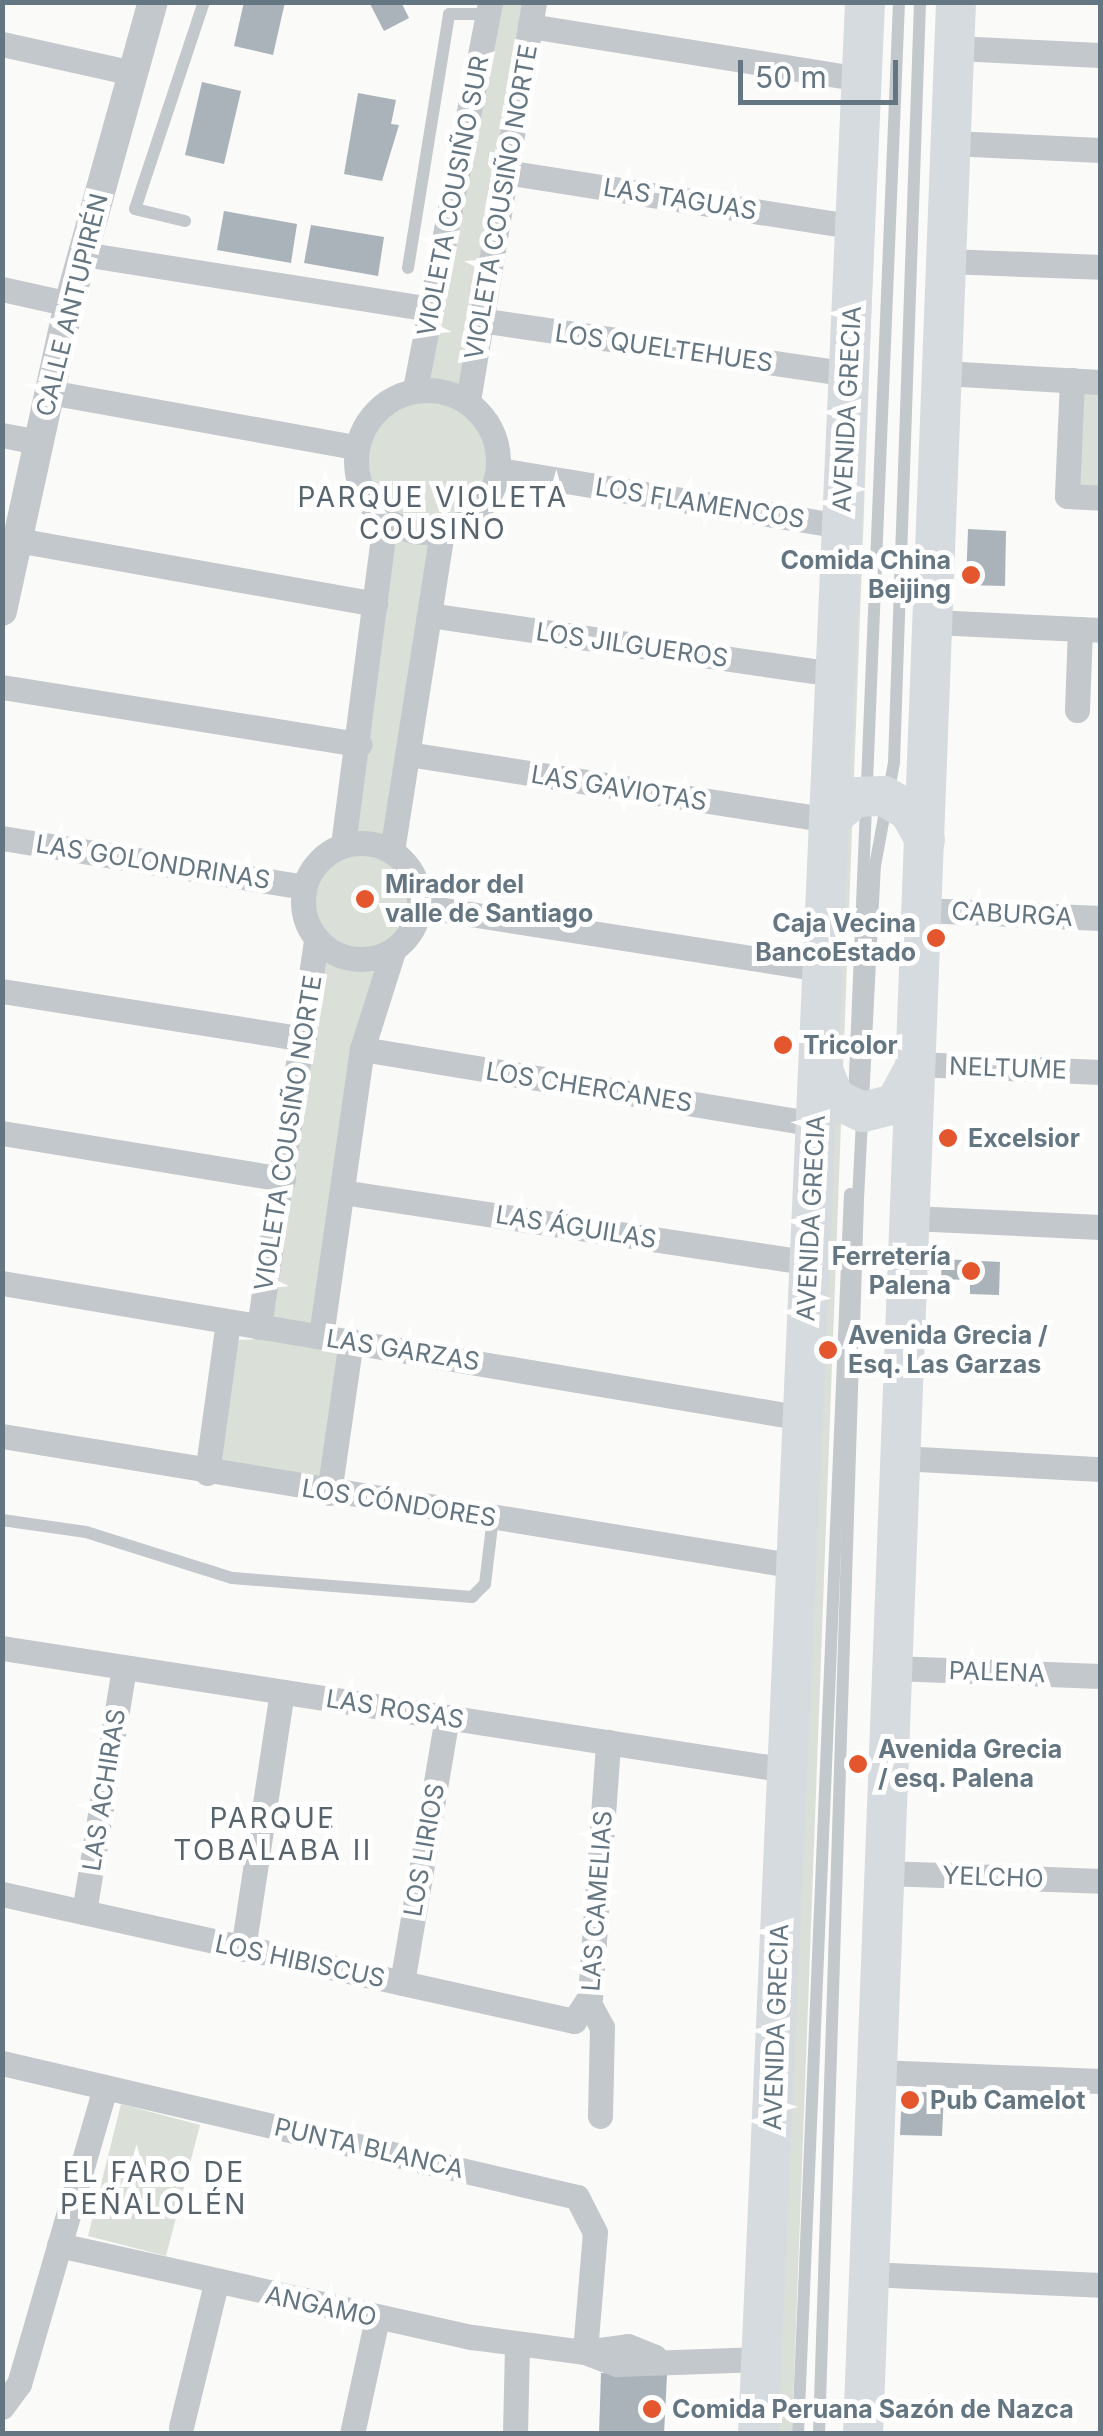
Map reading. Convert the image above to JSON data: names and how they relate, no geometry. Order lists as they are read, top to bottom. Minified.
{"streets":{"main road":["AVENIDA GRECIA"],"street":["VIOLETA COUSIÑO SUR","LAS TAGUAS","VIOLETA COUSIÑO NORTE","CALLE ANTUPIRÉN","LOS QUELTEHUES","LOS FLAMENCOS","LOS JILGUEROS","LAS GAVIOTAS","LAS GOLONDRINAS","CABURGA","NELTUME","LOS CHERCANES","LAS ÁGUILAS","LAS GARZAS","LOS CÓNDORES","PALENA","LAS ROSAS","LAS ACHIRAS","LOS LIRIOS","YELCHO","LAS CAMELIAS","LOS HIBISCUS","PUNTA BLANCA","ANGAMO"]},"crossings":[["VIOLETA COUSIÑO SUR","VIOLETA COUSIÑO NORTE"],["VIOLETA COUSIÑO SUR","LOS FLAMENCOS"],["LAS TAGUAS","VIOLETA COUSIÑO NORTE"],["LAS TAGUAS","AVENIDA GRECIA"],["VIOLETA COUSIÑO NORTE","LOS QUELTEHUES"],["VIOLETA COUSIÑO NORTE","LOS FLAMENCOS"],["VIOLETA COUSIÑO NORTE","LAS GOLONDRINAS"],["VIOLETA COUSIÑO NORTE","LAS GARZAS"],["LOS QUELTEHUES","AVENIDA GRECIA"],["AVENIDA GRECIA","LOS FLAMENCOS"],["AVENIDA GRECIA","LOS JILGUEROS"],["AVENIDA GRECIA","LAS GAVIOTAS"],["AVENIDA GRECIA","LOS CHERCANES"],["AVENIDA GRECIA","LAS ÁGUILAS"],["AVENIDA GRECIA","LAS GARZAS"],["AVENIDA GRECIA","LOS CÓNDORES"],["AVENIDA GRECIA","LAS ROSAS"],["AVENIDA GRECIA","ANGAMO"],["LAS ROSAS","LAS ACHIRAS"],["LAS ROSAS","LOS LIRIOS"],["LAS ROSAS","LAS CAMELIAS"],["LAS ACHIRAS","LOS HIBISCUS"],["LOS LIRIOS","LOS HIBISCUS"],["LAS CAMELIAS","LOS HIBISCUS"],["PUNTA BLANCA","ANGAMO"]],"districts":["PARQUE VIOLETA COUSIÑO","PARQUE TOBALABA II","EL FARO DE PEÑALOLÉN"],"places":["Comida China Beijing","Mirador del valle de Santiago","Caja Vecina BancoEstado","Tricolor","Excelsior","Ferretería Palena","Avenida Grecia / Esq. Las Garzas","Avenida Grecia / esq. Palena","Pub Camelot","Comida Peruana Sazón de Nazca"],"scale_bar":"50 m"}
